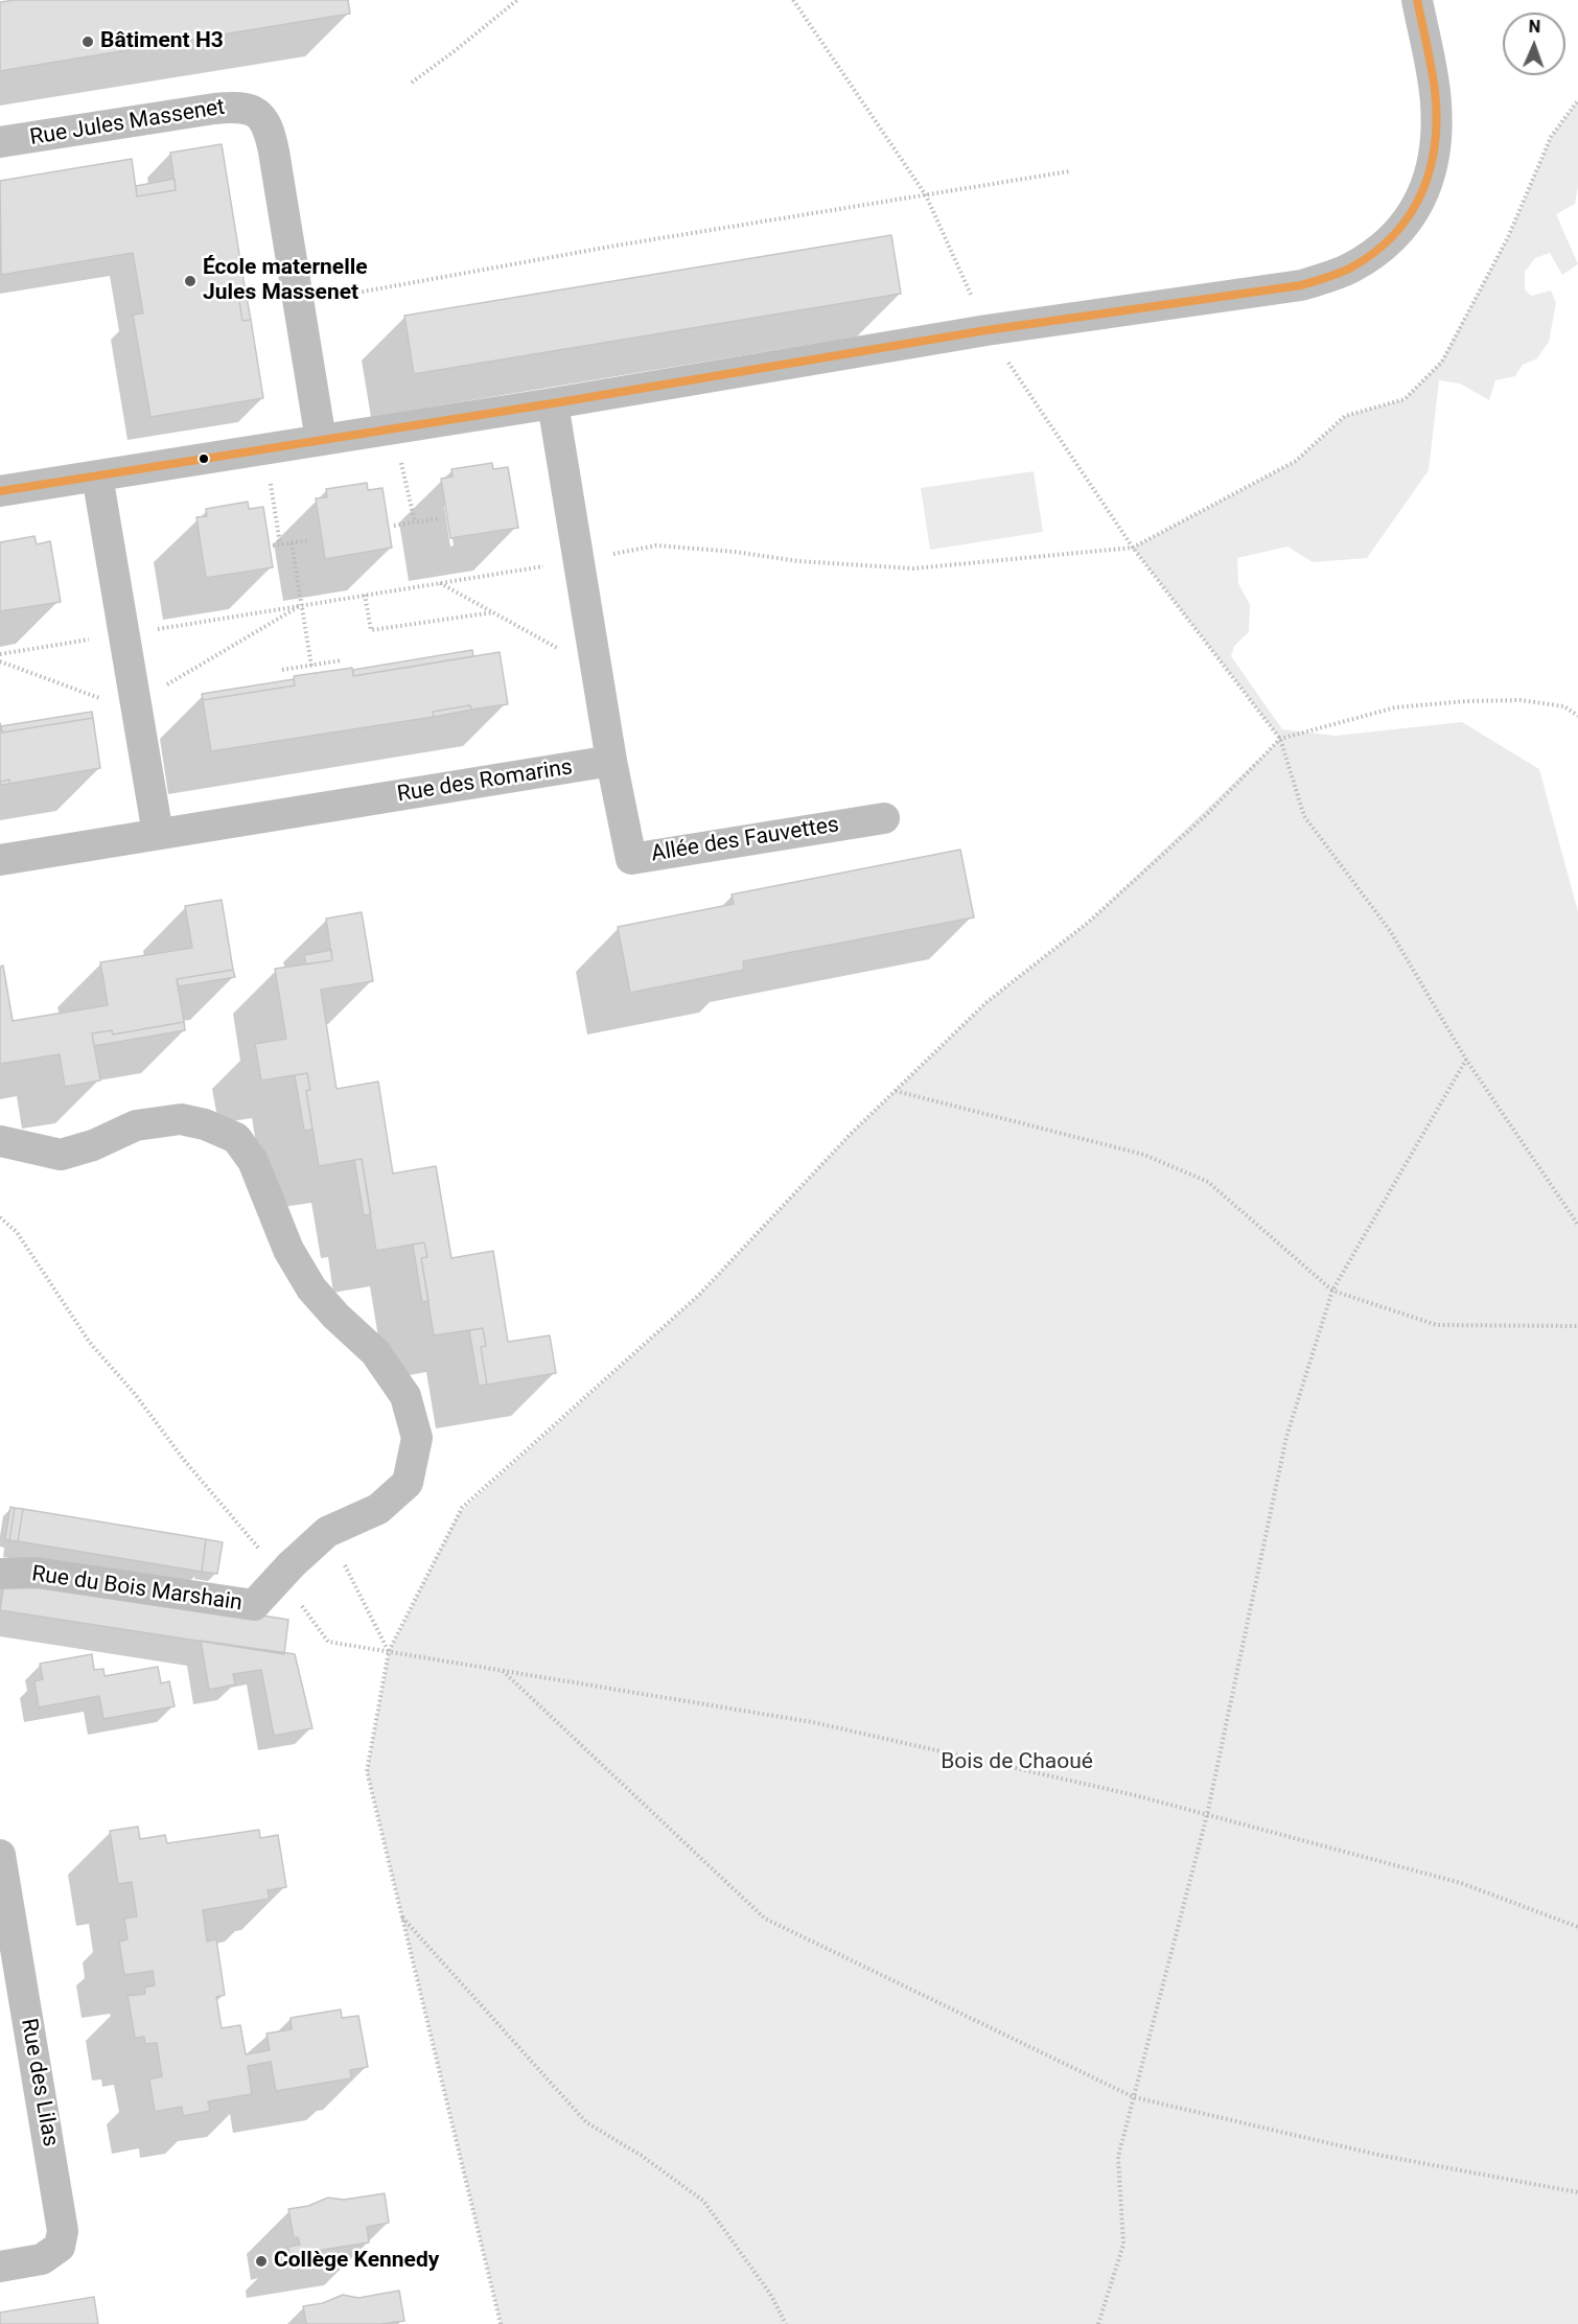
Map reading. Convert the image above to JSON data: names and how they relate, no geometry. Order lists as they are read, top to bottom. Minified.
{"streets":{"street":["Rue Jules Massenet","Rue des Romarins","Allée des Fauvettes","Rue du Bois Marshain","Rue des Lilas"]},"crossings":[["Rue des Romarins","Allée des Fauvettes"]],"parks":["Bois de Chaoué"],"places":["Bâtiment H3","École maternelle Jules Massenet","Collège Kennedy"],"north":"top"}
